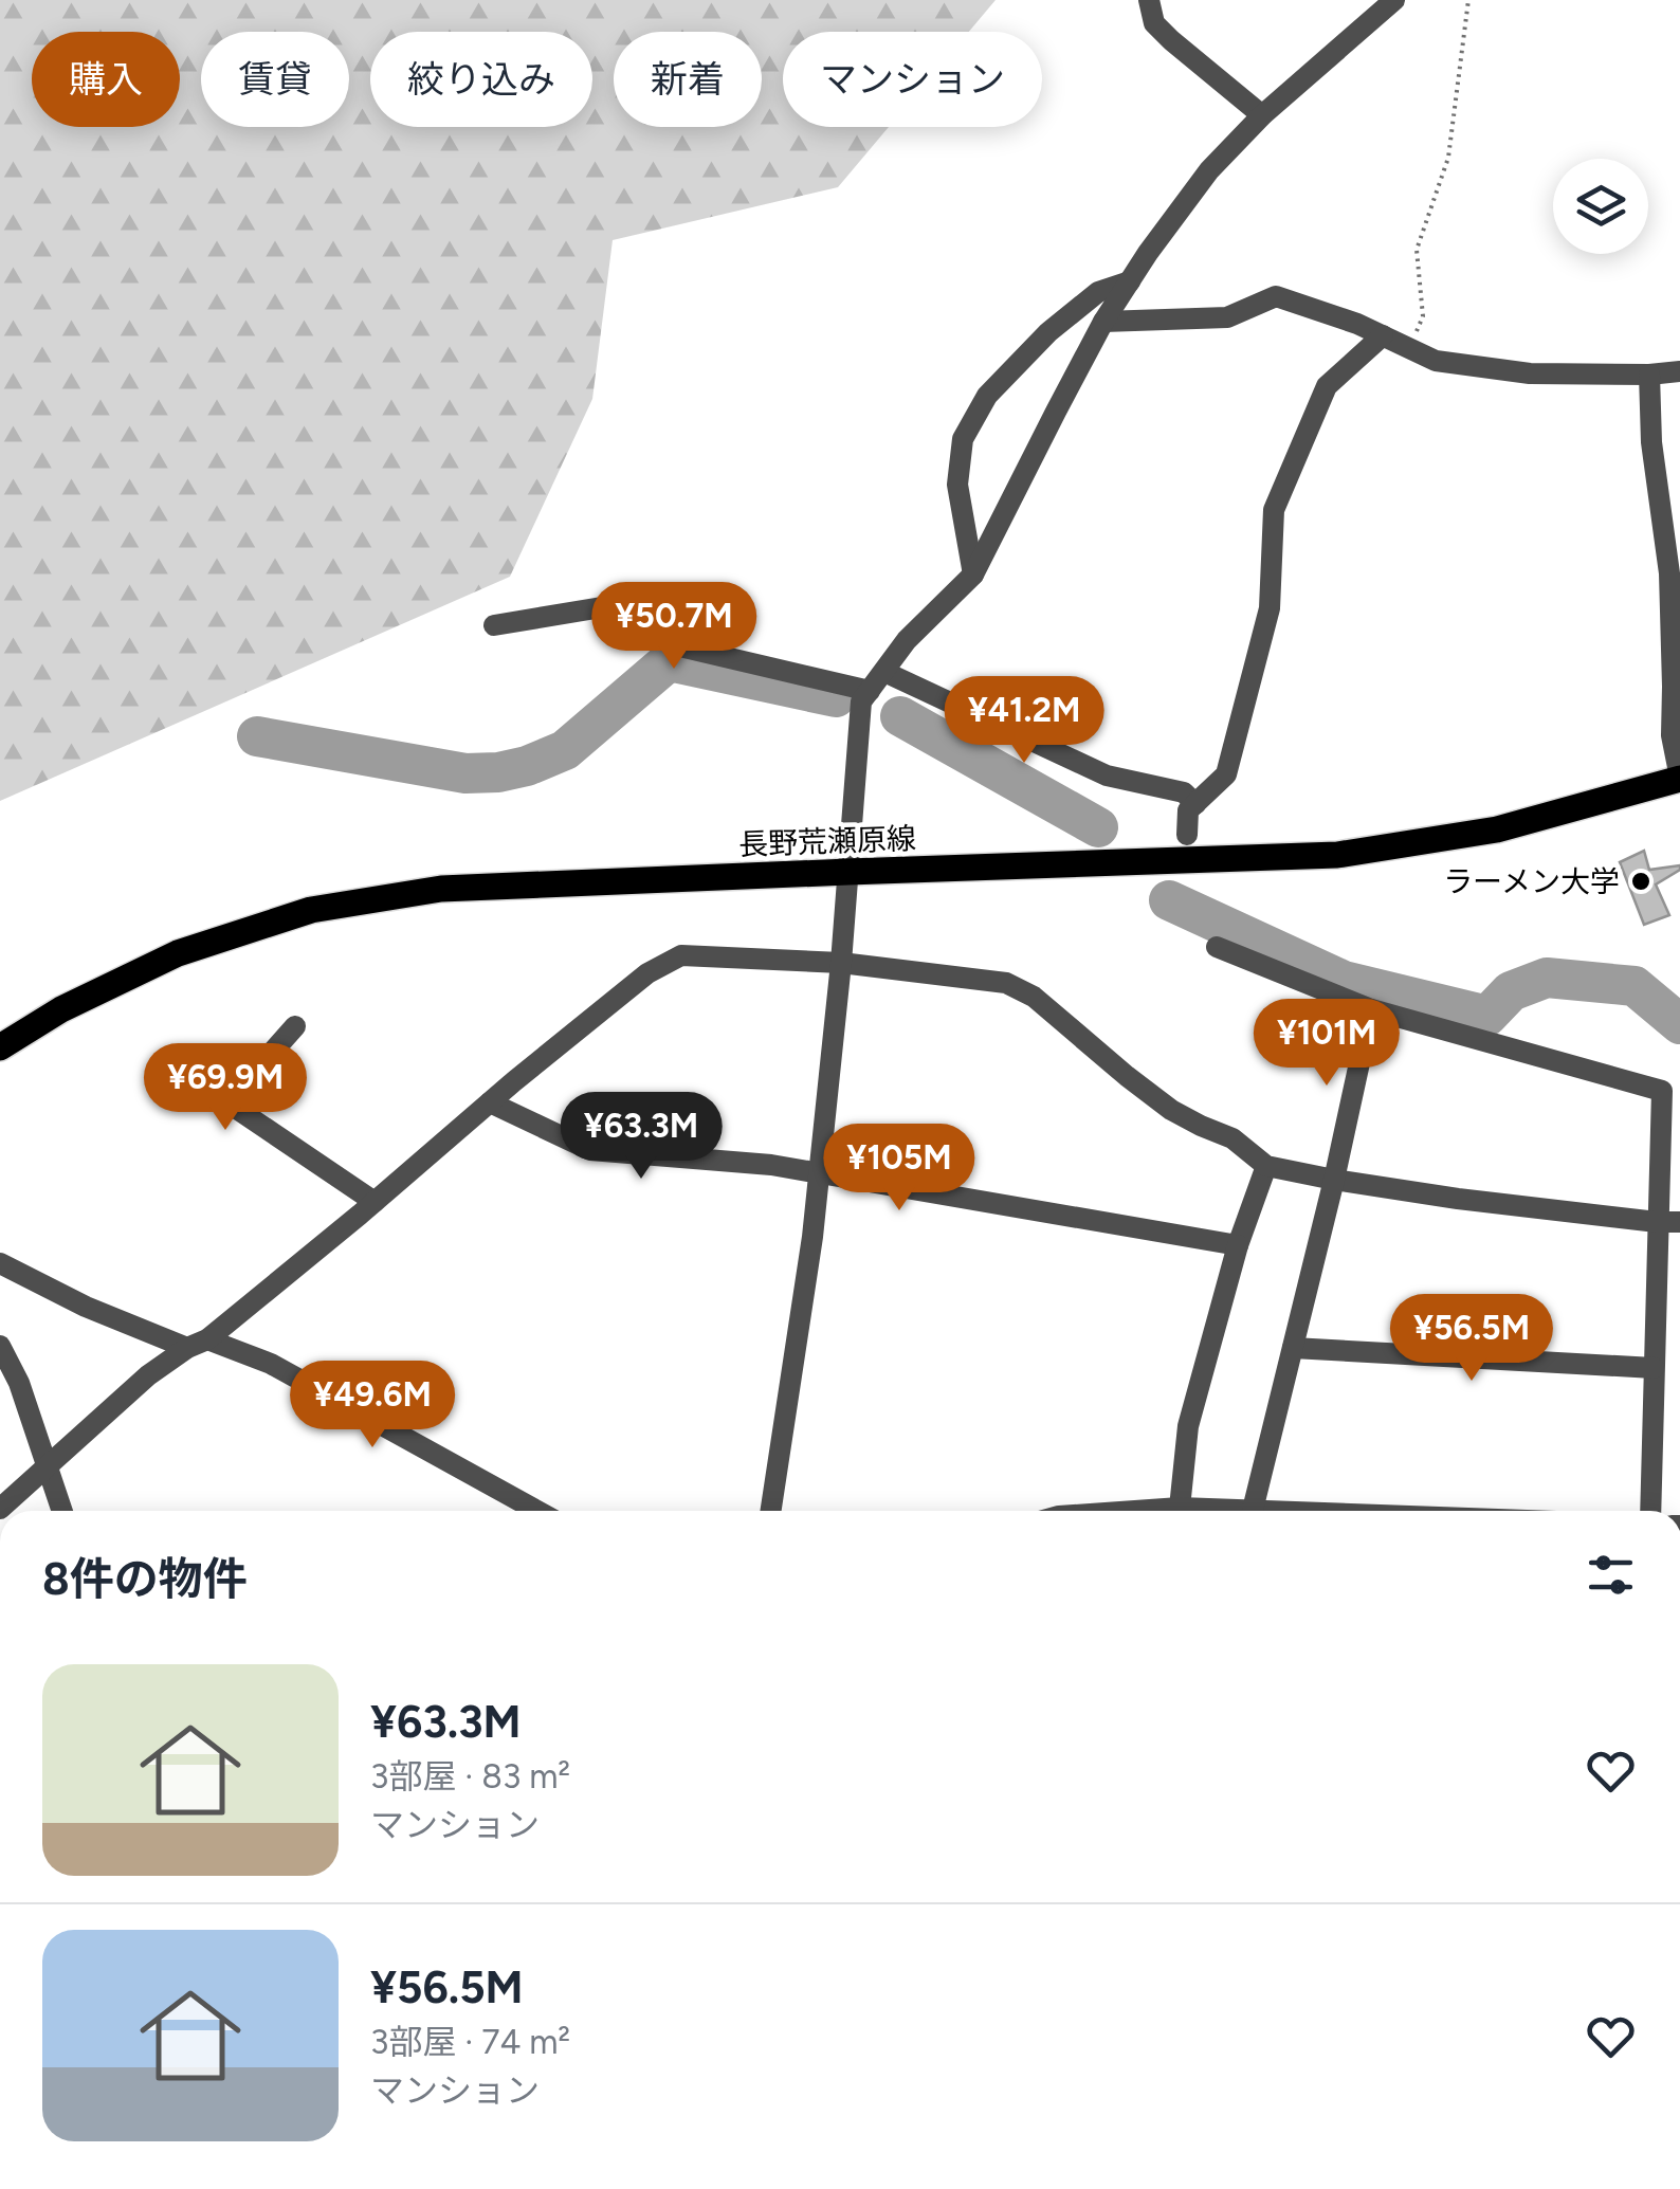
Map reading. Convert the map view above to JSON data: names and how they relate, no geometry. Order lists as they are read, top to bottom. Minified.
{"streets":{"main road":["長野荒瀬原線"]},"places":["ラーメン大学"],"page":{"chip":["購入","賃貸","絞り込み","新着","マンション"],"price":["¥50.7M","¥41.2M","¥101M","¥69.9M","¥63.3M","¥105M","¥56.5M","¥49.6M"],"heading":"8件の物件","list":[{"name":"¥63.3M","note":"3部屋 · 83 m² · マンション"},{"name":"¥56.5M","note":"3部屋 · 74 m² · マンション"}]}}
